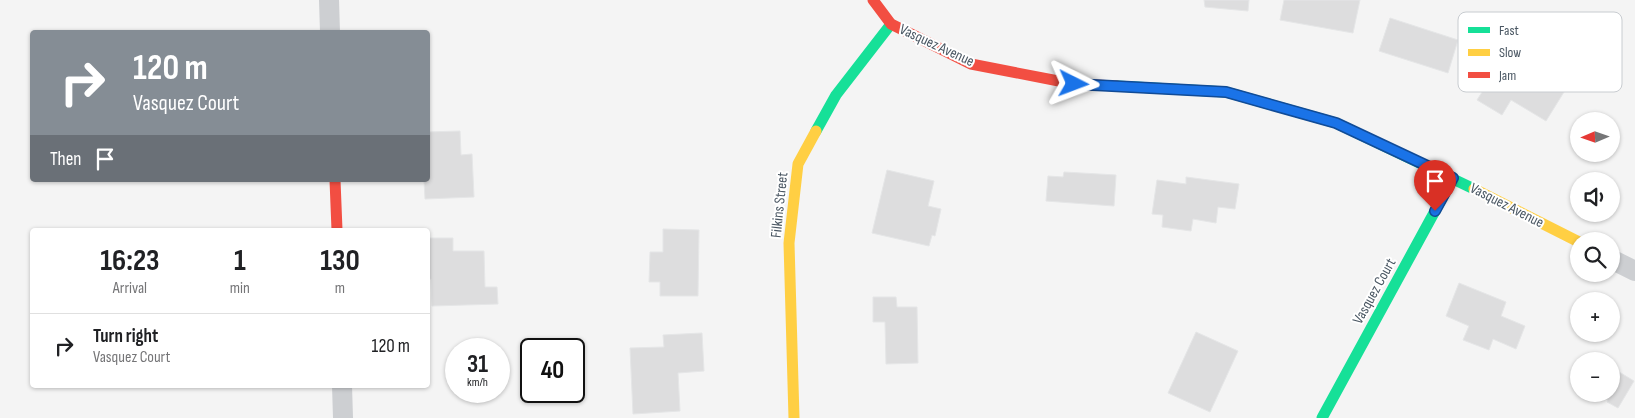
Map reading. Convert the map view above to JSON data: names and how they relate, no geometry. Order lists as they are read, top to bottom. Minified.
{"streets":{"street":["Vasquez Avenue","Filkins Street","Vasquez Court"]},"crossings":[["Vasquez Avenue","Filkins Street"],["Vasquez Avenue","Vasquez Court"]],"legend":["Fast","Slow","Jam"],"north":"left","page":{"turn":["120 m","Vasquez Court"],"map_buttons":["+","−"],"then":"Then","eta":["16:23","Arrival","1","min","130","m"],"list":[{"name":"Turn right","note":"Vasquez Court","value":"120 m"}],"speed":"31 km/h","limit":"40"}}
